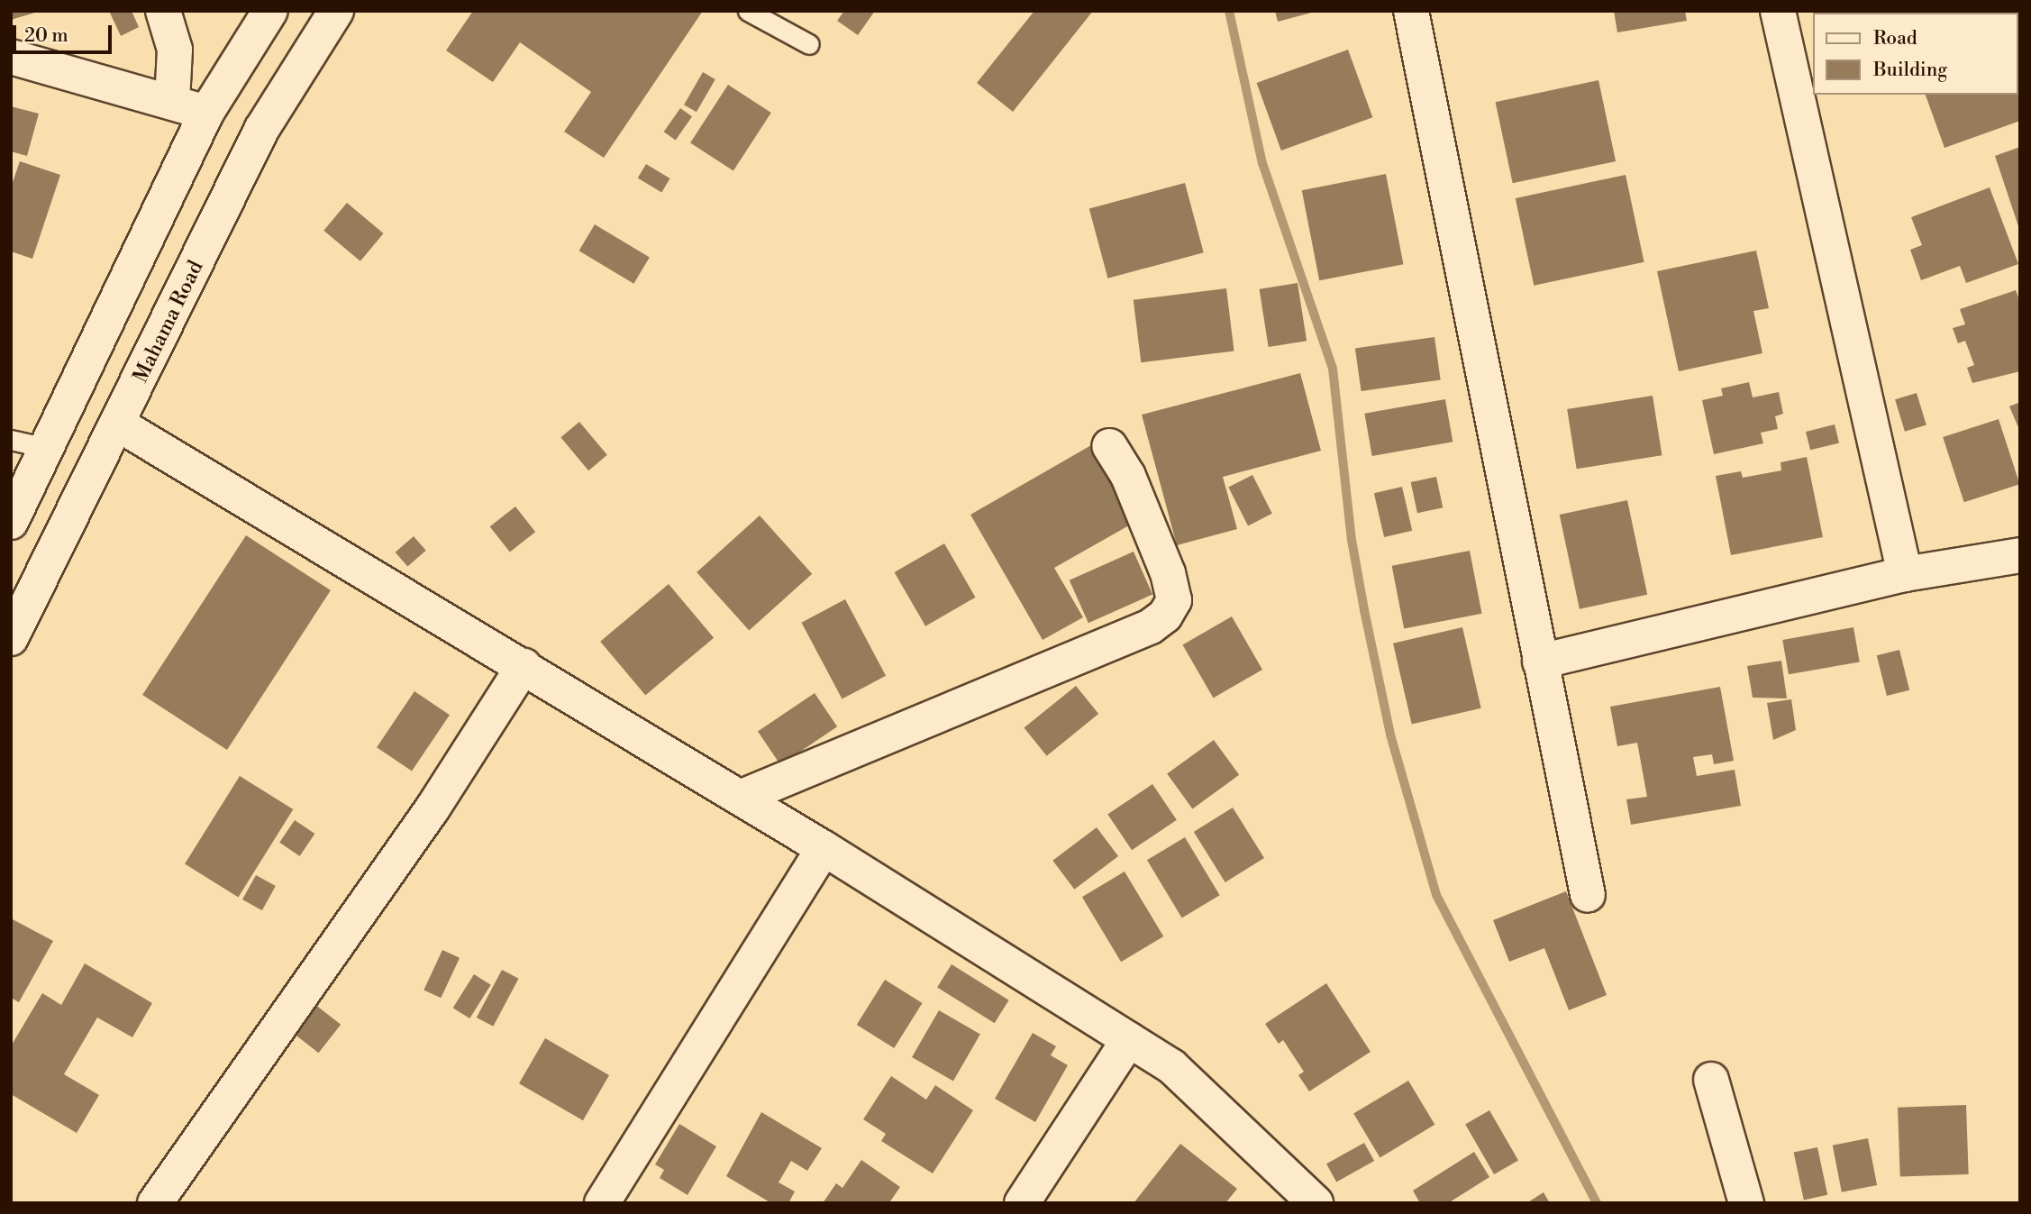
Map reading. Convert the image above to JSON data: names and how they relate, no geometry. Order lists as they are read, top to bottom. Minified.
{"streets":{"street":["Mahama Road"]},"legend":["Road","Building"],"scale_bar":"20 m"}
